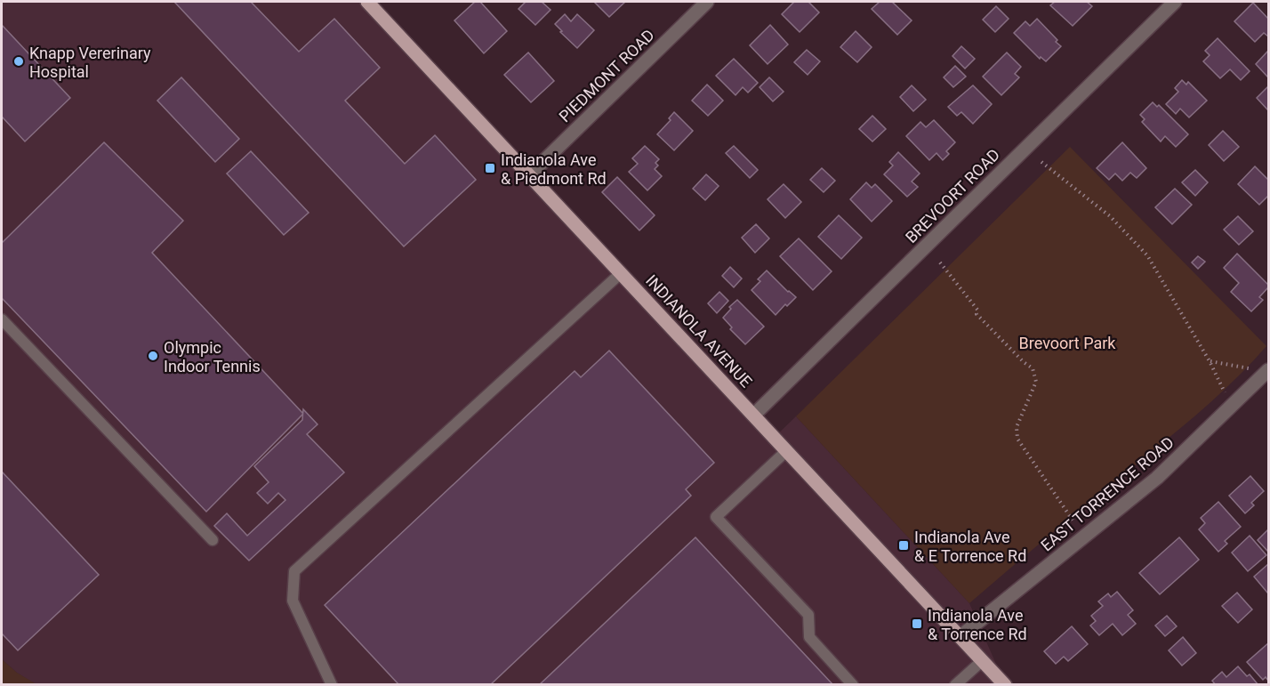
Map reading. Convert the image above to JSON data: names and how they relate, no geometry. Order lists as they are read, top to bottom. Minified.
{"streets":{"main road":["INDIANOLA AVENUE"],"street":["PIEDMONT ROAD","BREVOORT ROAD","EAST TORRENCE ROAD"]},"crossings":[["PIEDMONT ROAD","INDIANOLA AVENUE"],["BREVOORT ROAD","INDIANOLA AVENUE"],["INDIANOLA AVENUE","EAST TORRENCE ROAD"]],"parks":["Brevoort Park"],"places":{"other":["Knapp Vererinary Hospital","Olympic Indoor Tennis"],"transit":["Indianola Ave & Piedmont Rd","Indianola Ave & E Torrence Rd","Indianola Ave & Torrence Rd"]}}
